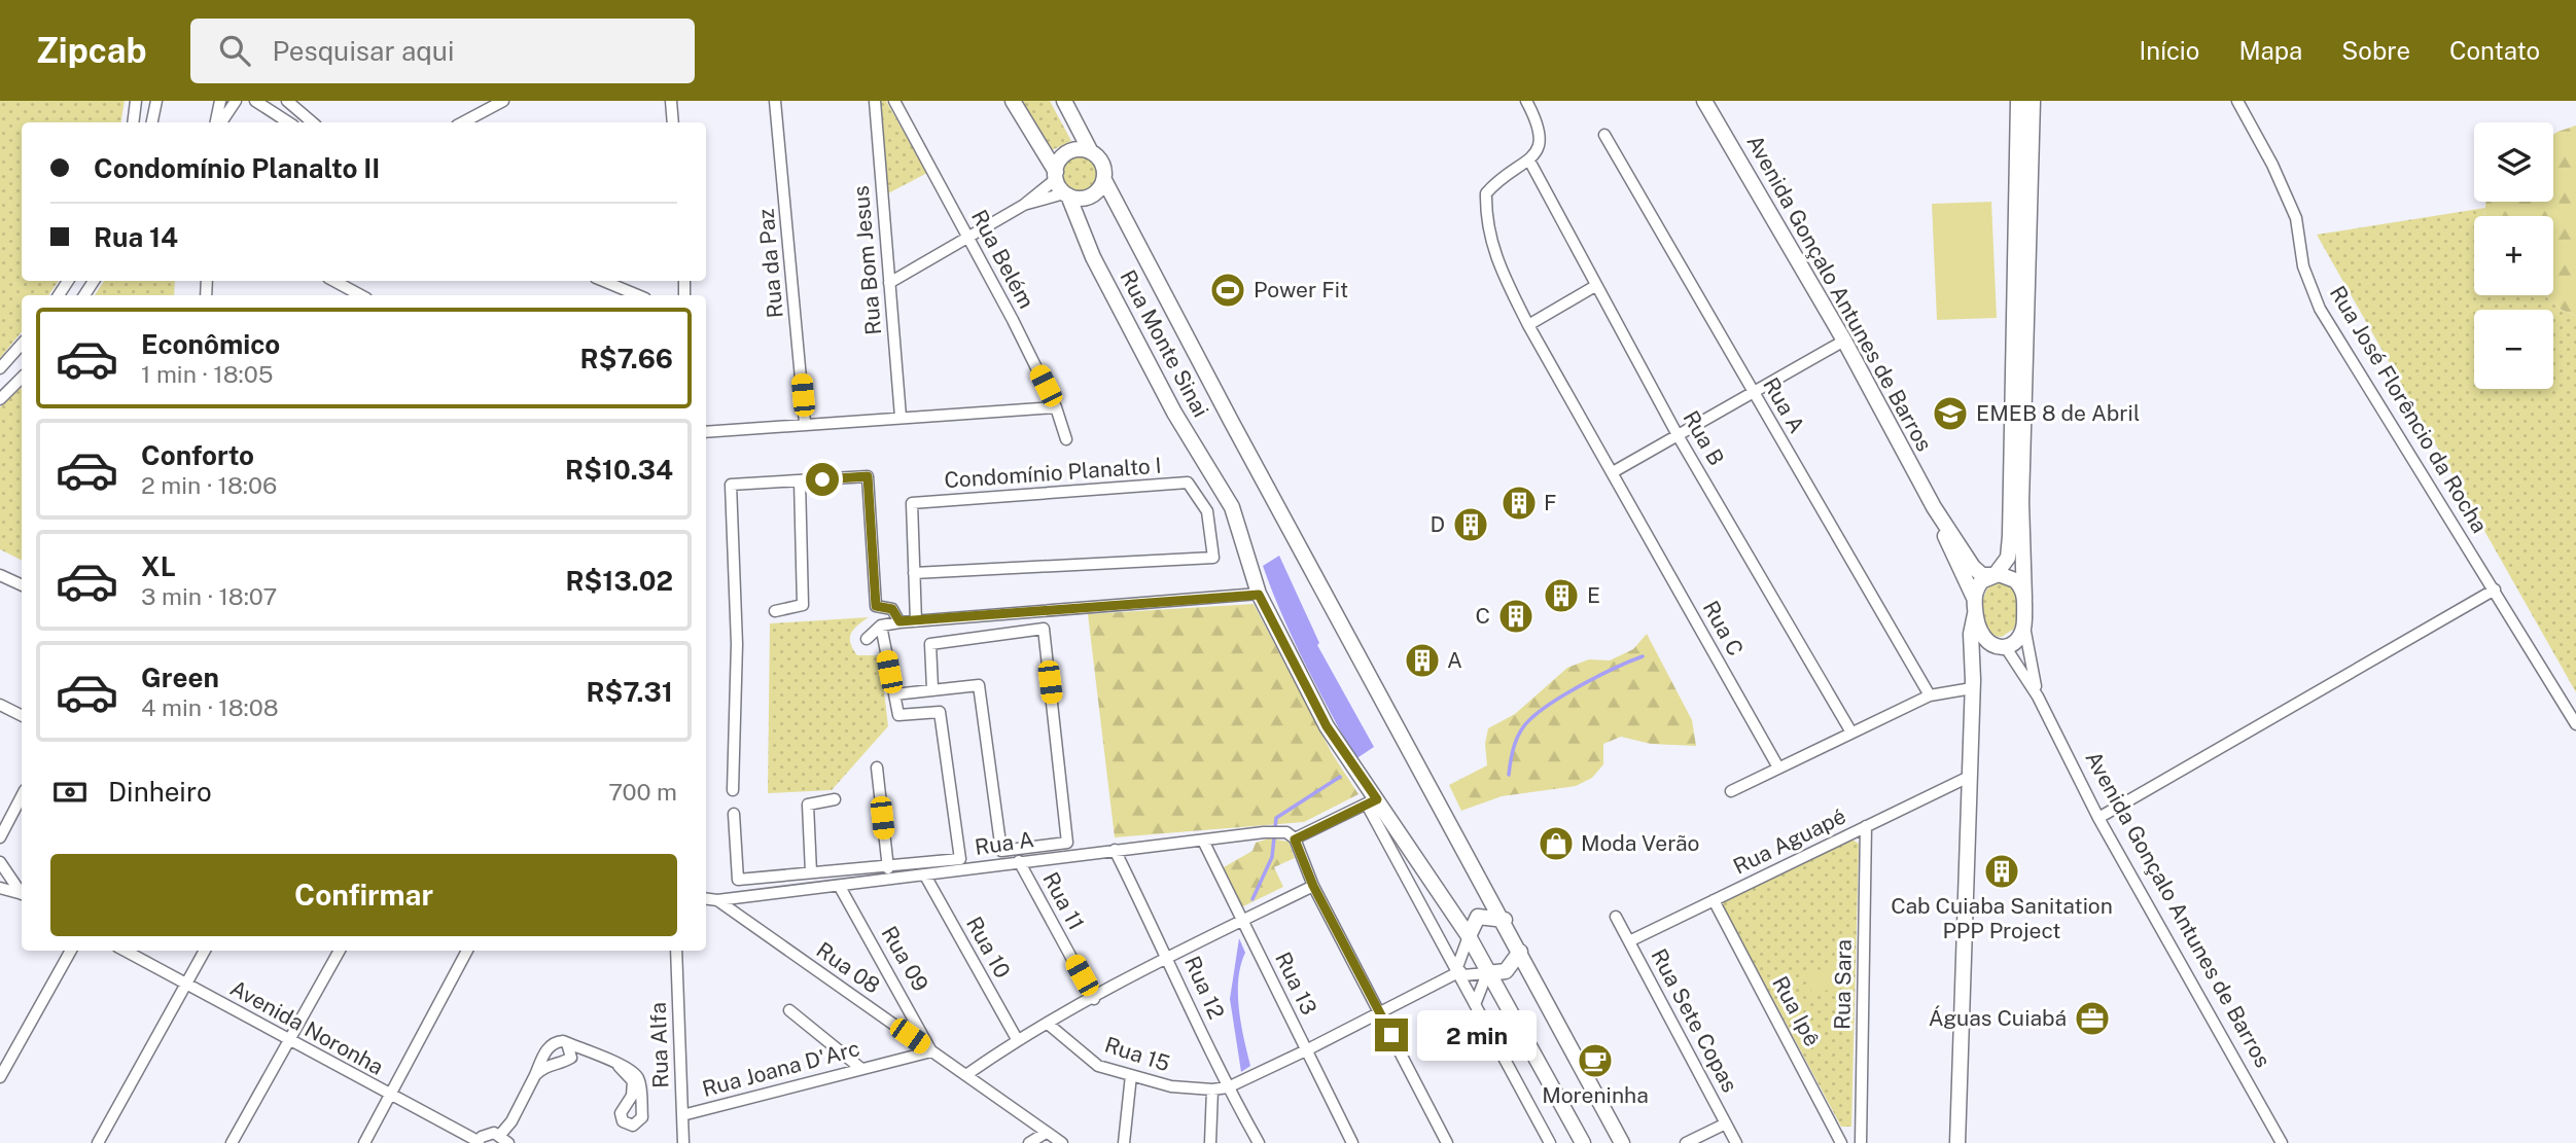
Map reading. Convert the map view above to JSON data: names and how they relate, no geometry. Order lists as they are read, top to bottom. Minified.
{"streets":{"main road":["Avenida Gonçalo Antunes de Barros","Rua Monte Sinai"],"street":["Rua Belém","Rua Bom Jesus","Rua da Paz","Rua A","Rua José Florêncio da Rocha","Rua B","Condomínio Planalto I","Rua C","Rua Aguapé","Rua 11","Rua 10","Rua 09","Rua 08","Rua 13","Rua Sara","Rua 12","Rua Ipê","Rua Sete Copas","Avenida Noronha","Rua Alfa","Rua 15","Rua Joana D'Arc"]},"crossings":[["Rua A","Rua 11"],["Rua A","Rua 10"],["Rua A","Rua 09"],["Rua A","Rua 08"],["Rua A","Rua 13"],["Rua A","Rua 12"],["Rua B","Rua C"],["Rua Aguapé","Rua Sara"],["Rua Aguapé","Rua Ipê"],["Rua Aguapé","Rua Sete Copas"],["Rua 09","Rua 08"],["Rua 09","Rua Joana D'Arc"],["Rua 08","Rua Joana D'Arc"],["Rua 13","Rua 15"],["Rua 12","Rua 15"],["Rua Alfa","Rua Joana D'Arc"]],"places":{"sports":["Power Fit"],"school or university":["EMEB 8 de Abril"],"building":["F","D","E","C","A","Cab Cuiaba Sanitation PPP Project"],"shop":["Moda Verão"],"office":["Águas Cuiabá"],"cafe":["Moreninha"]},"page":{"header":"Zipcab","search":"Pesquisar aqui","nav":["Início","Mapa","Sobre","Contato"],"map_buttons":["+","−"],"banner":["Condomínio Planalto II","Rua 14"],"list":[{"name":"Econômico","note":"1 min · 18:05","value":"R$7.66"},{"name":"Conforto","note":"2 min · 18:06","value":"R$10.34"},{"name":"XL","note":"3 min · 18:07","value":"R$13.02"},{"name":"Green","note":"4 min · 18:08","value":"R$7.31"}],"pay":["Dinheiro","700 m"],"buttons":"Confirmar","bubble":"2 min"}}
